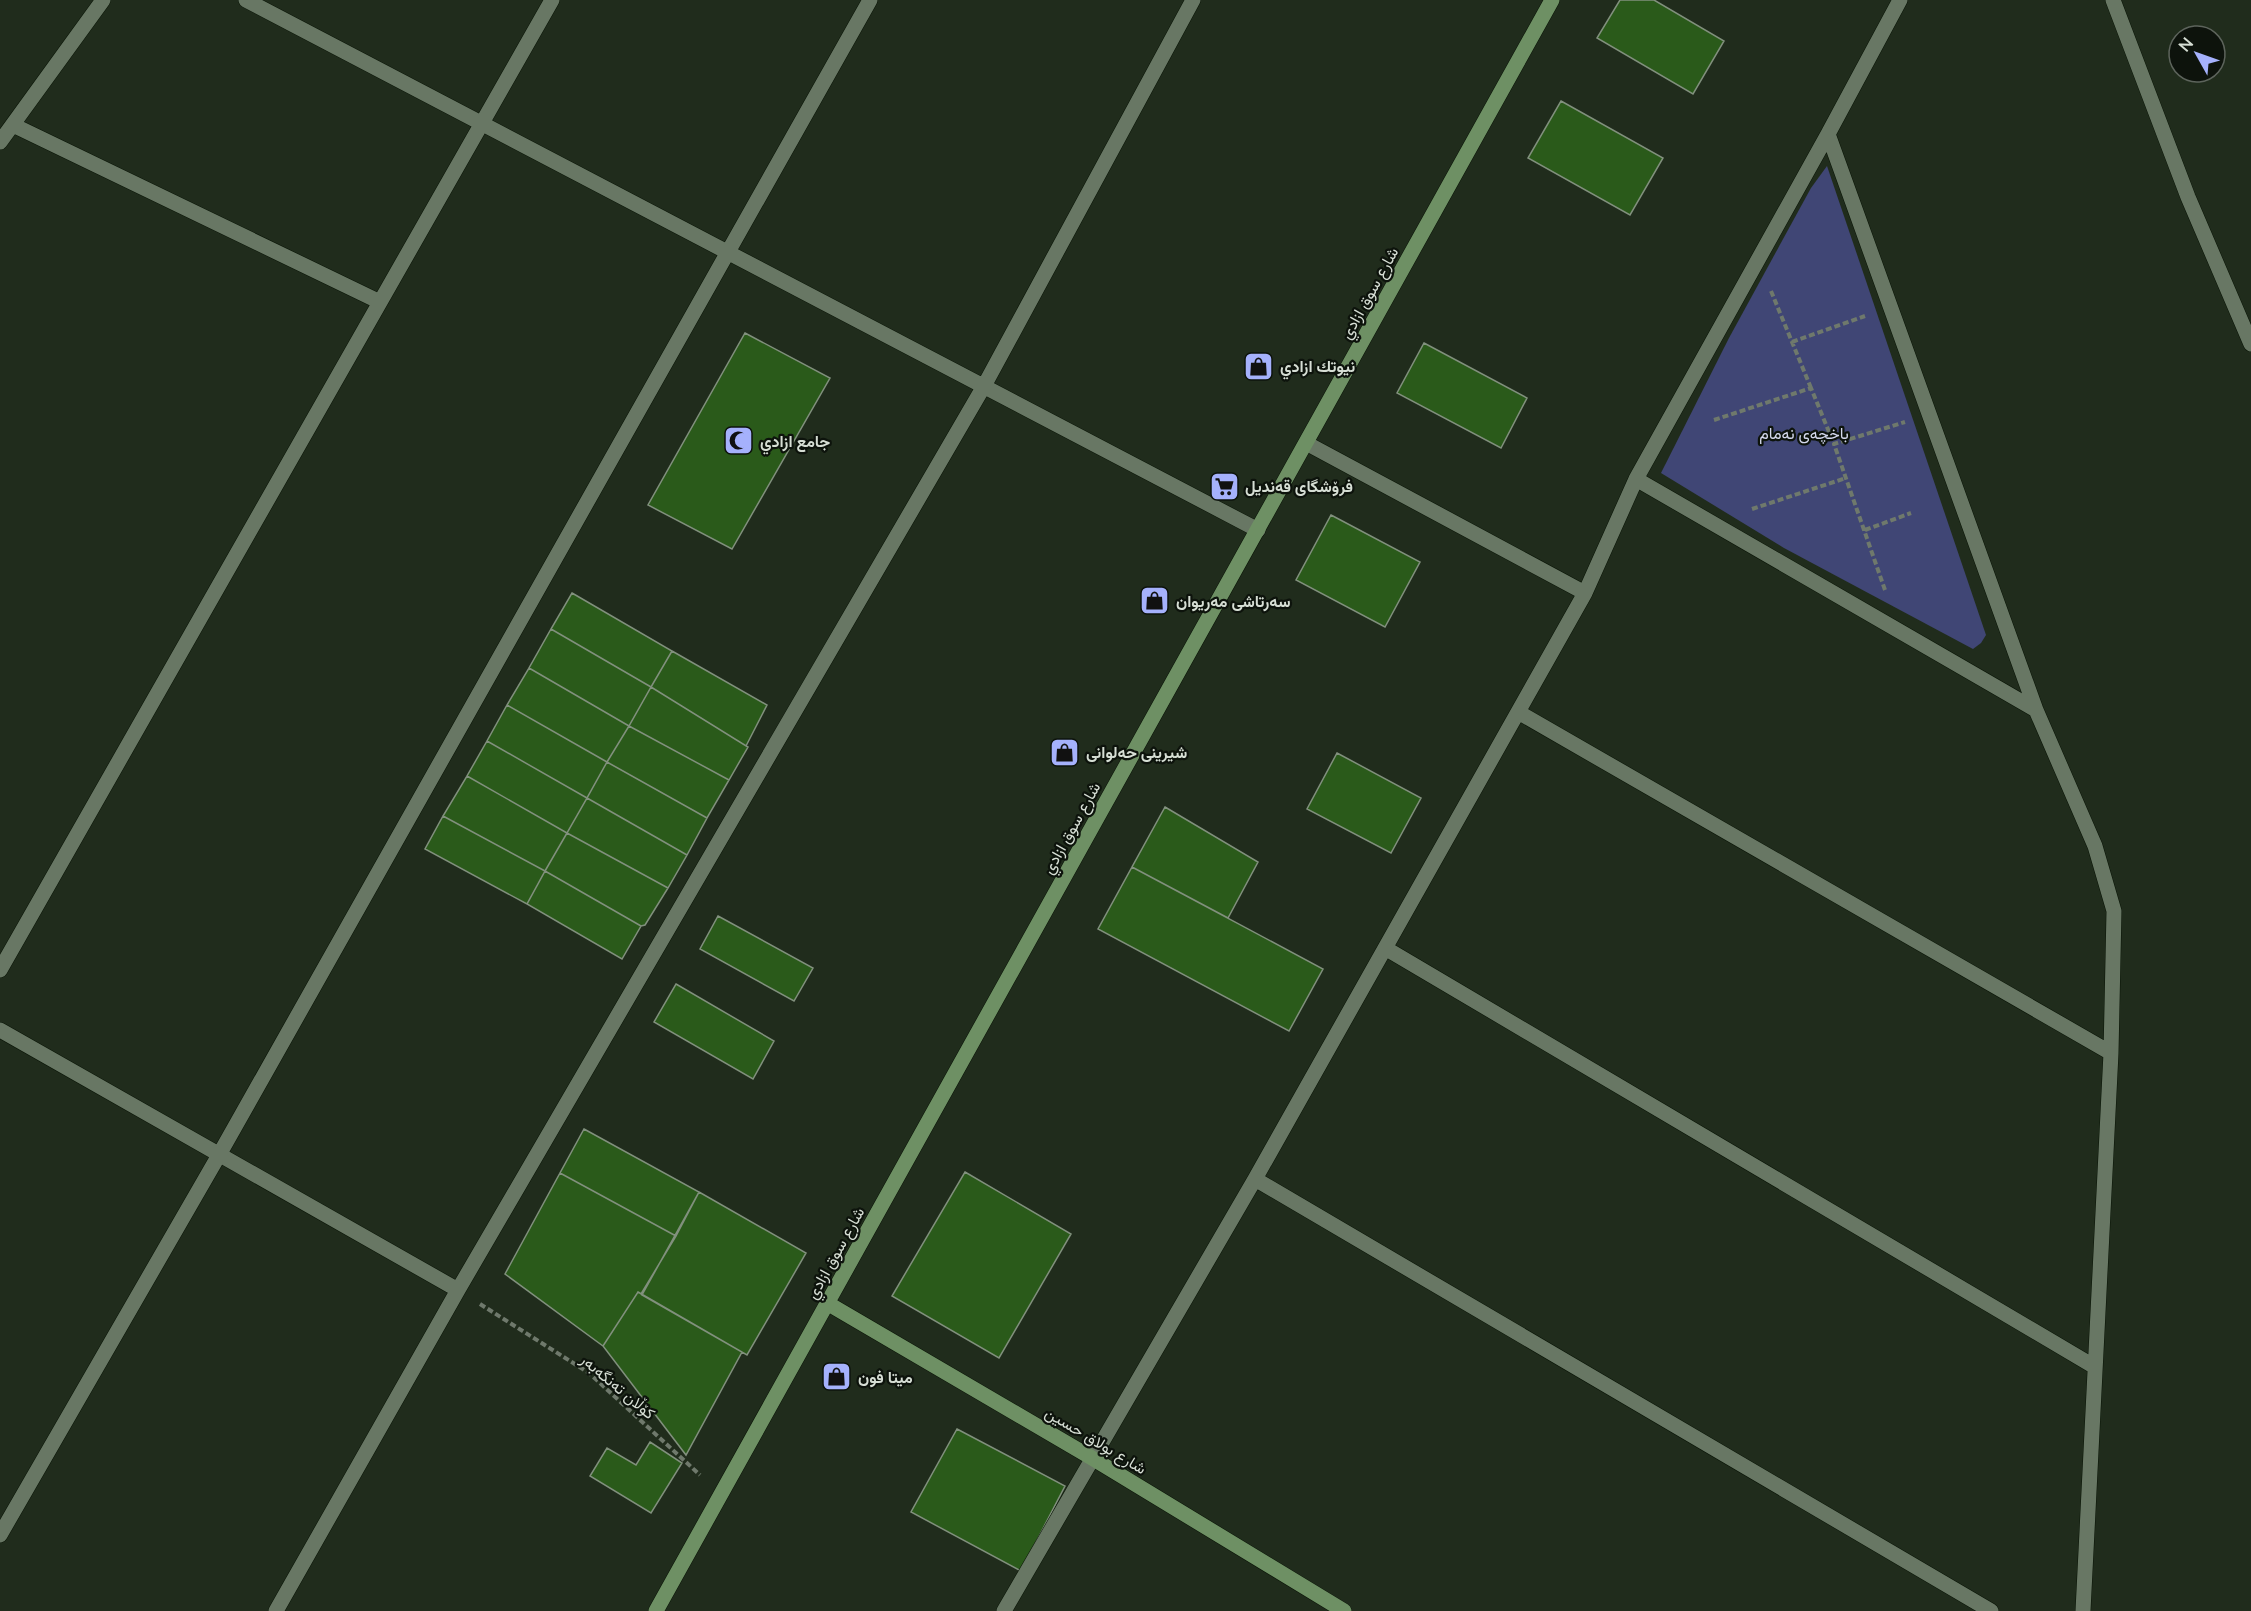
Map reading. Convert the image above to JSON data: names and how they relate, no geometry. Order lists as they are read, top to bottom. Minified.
{"streets":{"street":["شارع سوق ازادي","شارع بولاق حسين"],"path":["کۆڵان تەنگەبەر"]},"crossings":[["شارع سوق ازادي","کۆڵان تەنگەبەر"],["شارع سوق ازادي","شارع بولاق حسين"]],"parks":["باخچەی نەمام"],"places":{"shop":["نيوتك ازادي","سەرتاشی مەریوان","شیرینی حەلوانی","ميتا فون"],"mosque":["جامع ازادي"],"supermarket":["فرۆشگای قەندیل"]},"north":"top left"}
